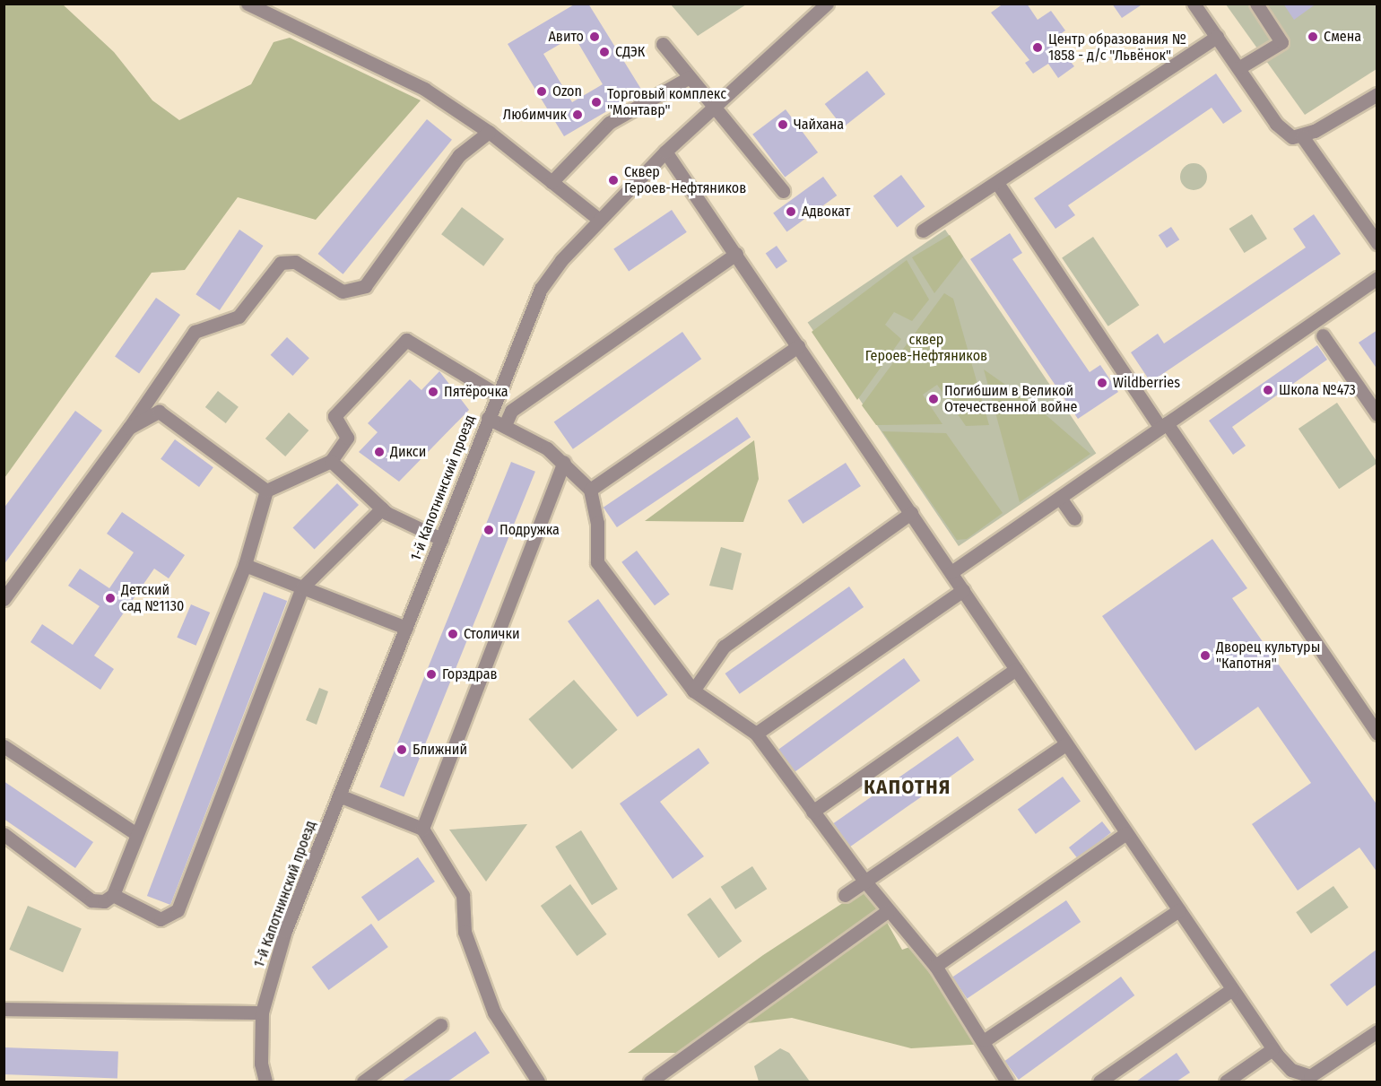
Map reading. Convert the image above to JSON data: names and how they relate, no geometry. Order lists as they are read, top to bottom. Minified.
{"streets":{"street":["1-й Капотнинский проезд"]},"districts":["КАПОТНЯ"],"parks":["сквер Героев-Нефтяников"],"places":["Авито","Смена","Центр образования № 1858 - д/с \"Львёнок\"","СДЭК","Ozon","Торговый комплекс \"Монтавр\"","Любимчик","Чайхана","Сквер Героев-Нефтяников","Адвокат","Wildberries","Школа №473","Пятёрочка","Погибшим в Великой Отечественной войне","Дикси","Подружка","Детский сад №1130","Столички","Дворец культуры \"Капотня\"","Горздрав","Ближний"]}
